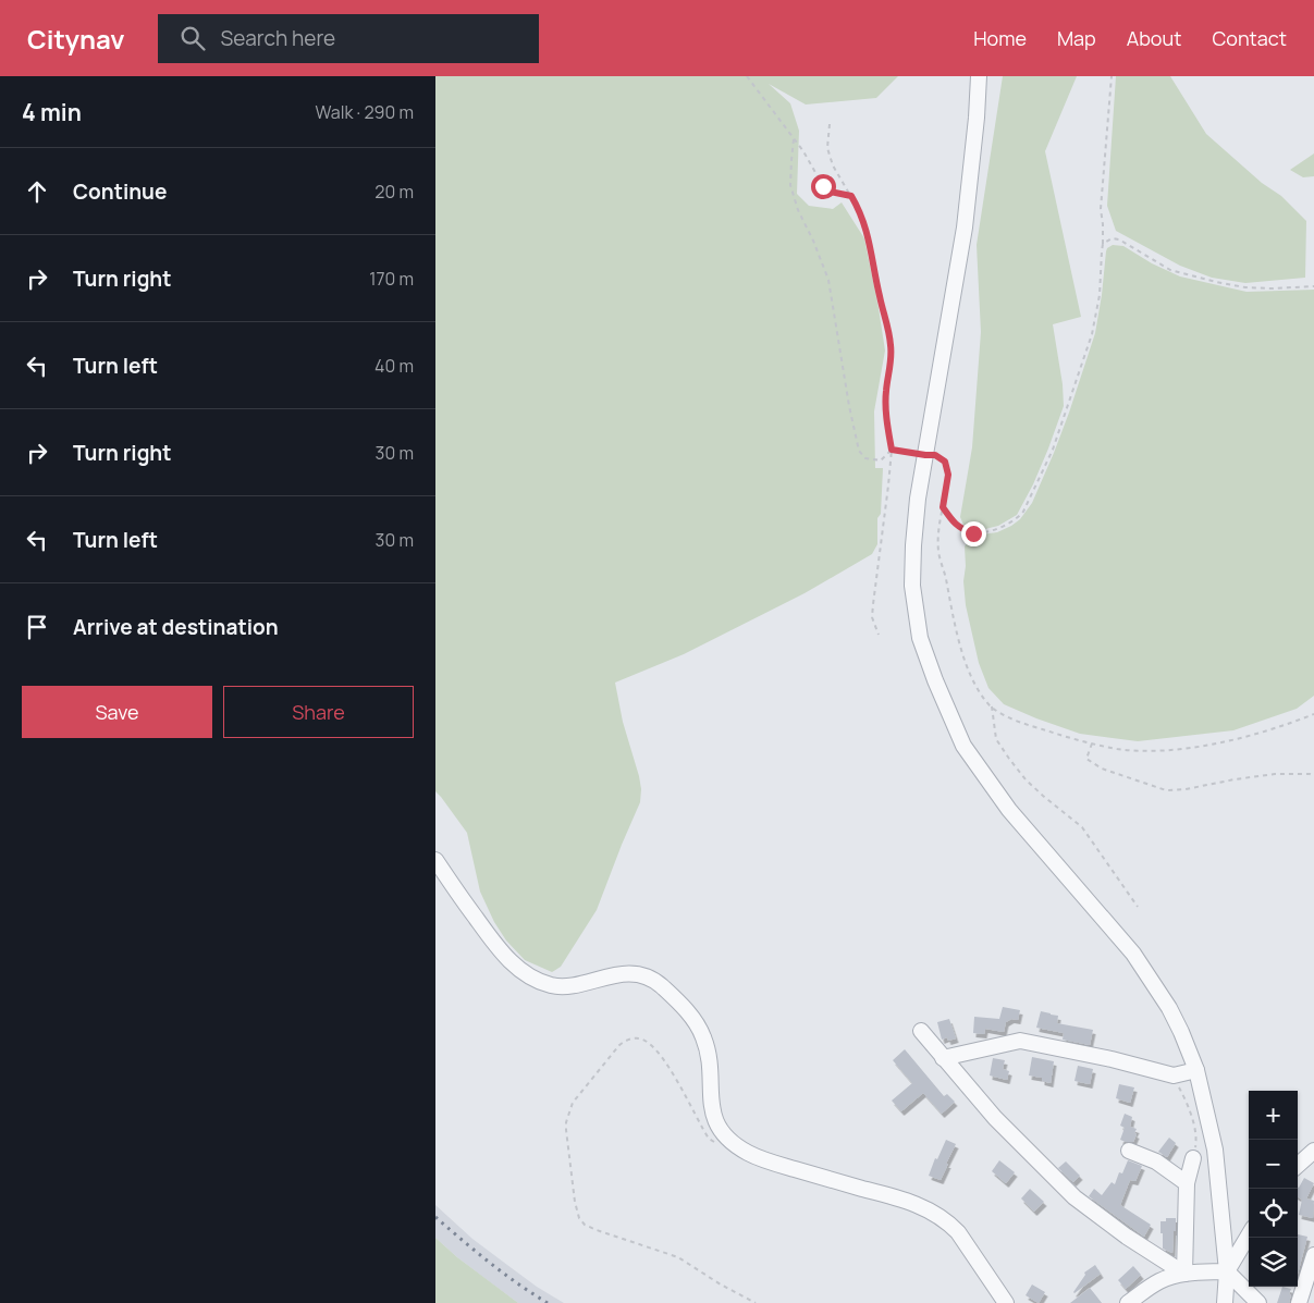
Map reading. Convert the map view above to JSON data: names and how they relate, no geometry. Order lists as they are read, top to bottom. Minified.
{"page":{"header":"Citynav","search":"Search here","nav":["Home","Map","About","Contact"],"heading":["4 min","Walk · 290 m"],"list":[["Continue","20 m"],["Turn right","170 m"],["Turn left","40 m"],["Turn right","30 m"],["Turn left","30 m"],"Arrive at destination"],"buttons":["Save","Share"],"map_buttons":["+","−"]}}
